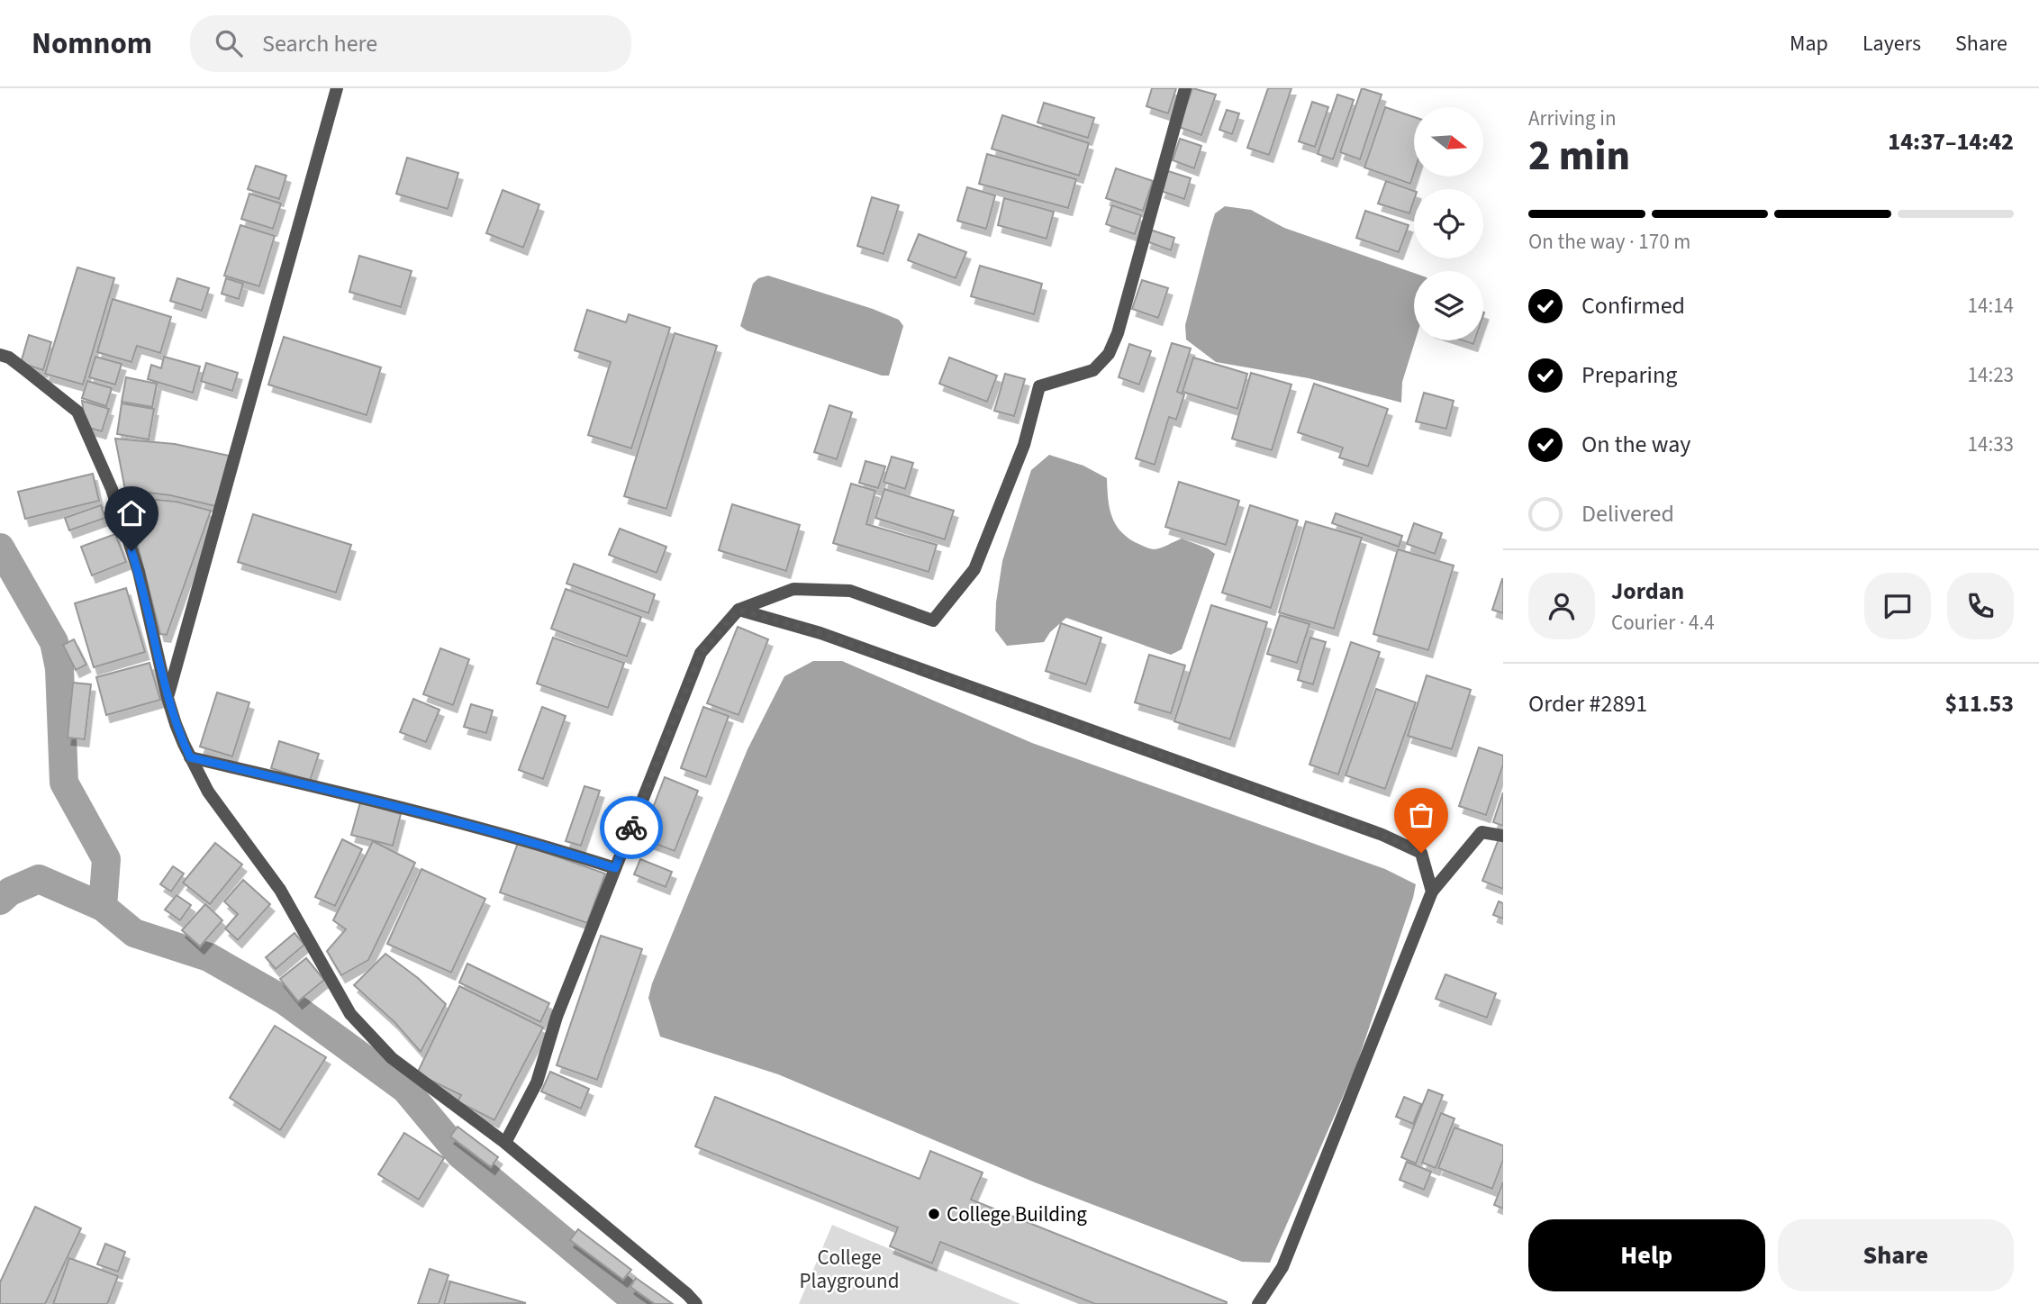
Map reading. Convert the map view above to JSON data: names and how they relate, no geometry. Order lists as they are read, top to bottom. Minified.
{"parks":["College Playground"],"places":["College Building"],"north":"right","page":{"header":"Nomnom","search":"Search here","nav":["Map","Layers","Share"],"heading":["2 min","Arriving in","14:37–14:42"],"panel":["Jordan","Courier · 4.4","Order #2891","$11.53"],"bar":"On the way · 170 m","list":[["Confirmed","14:14"],["Preparing","14:23"],["On the way","14:33"],"Delivered"],"buttons":["Help","Share"]}}
